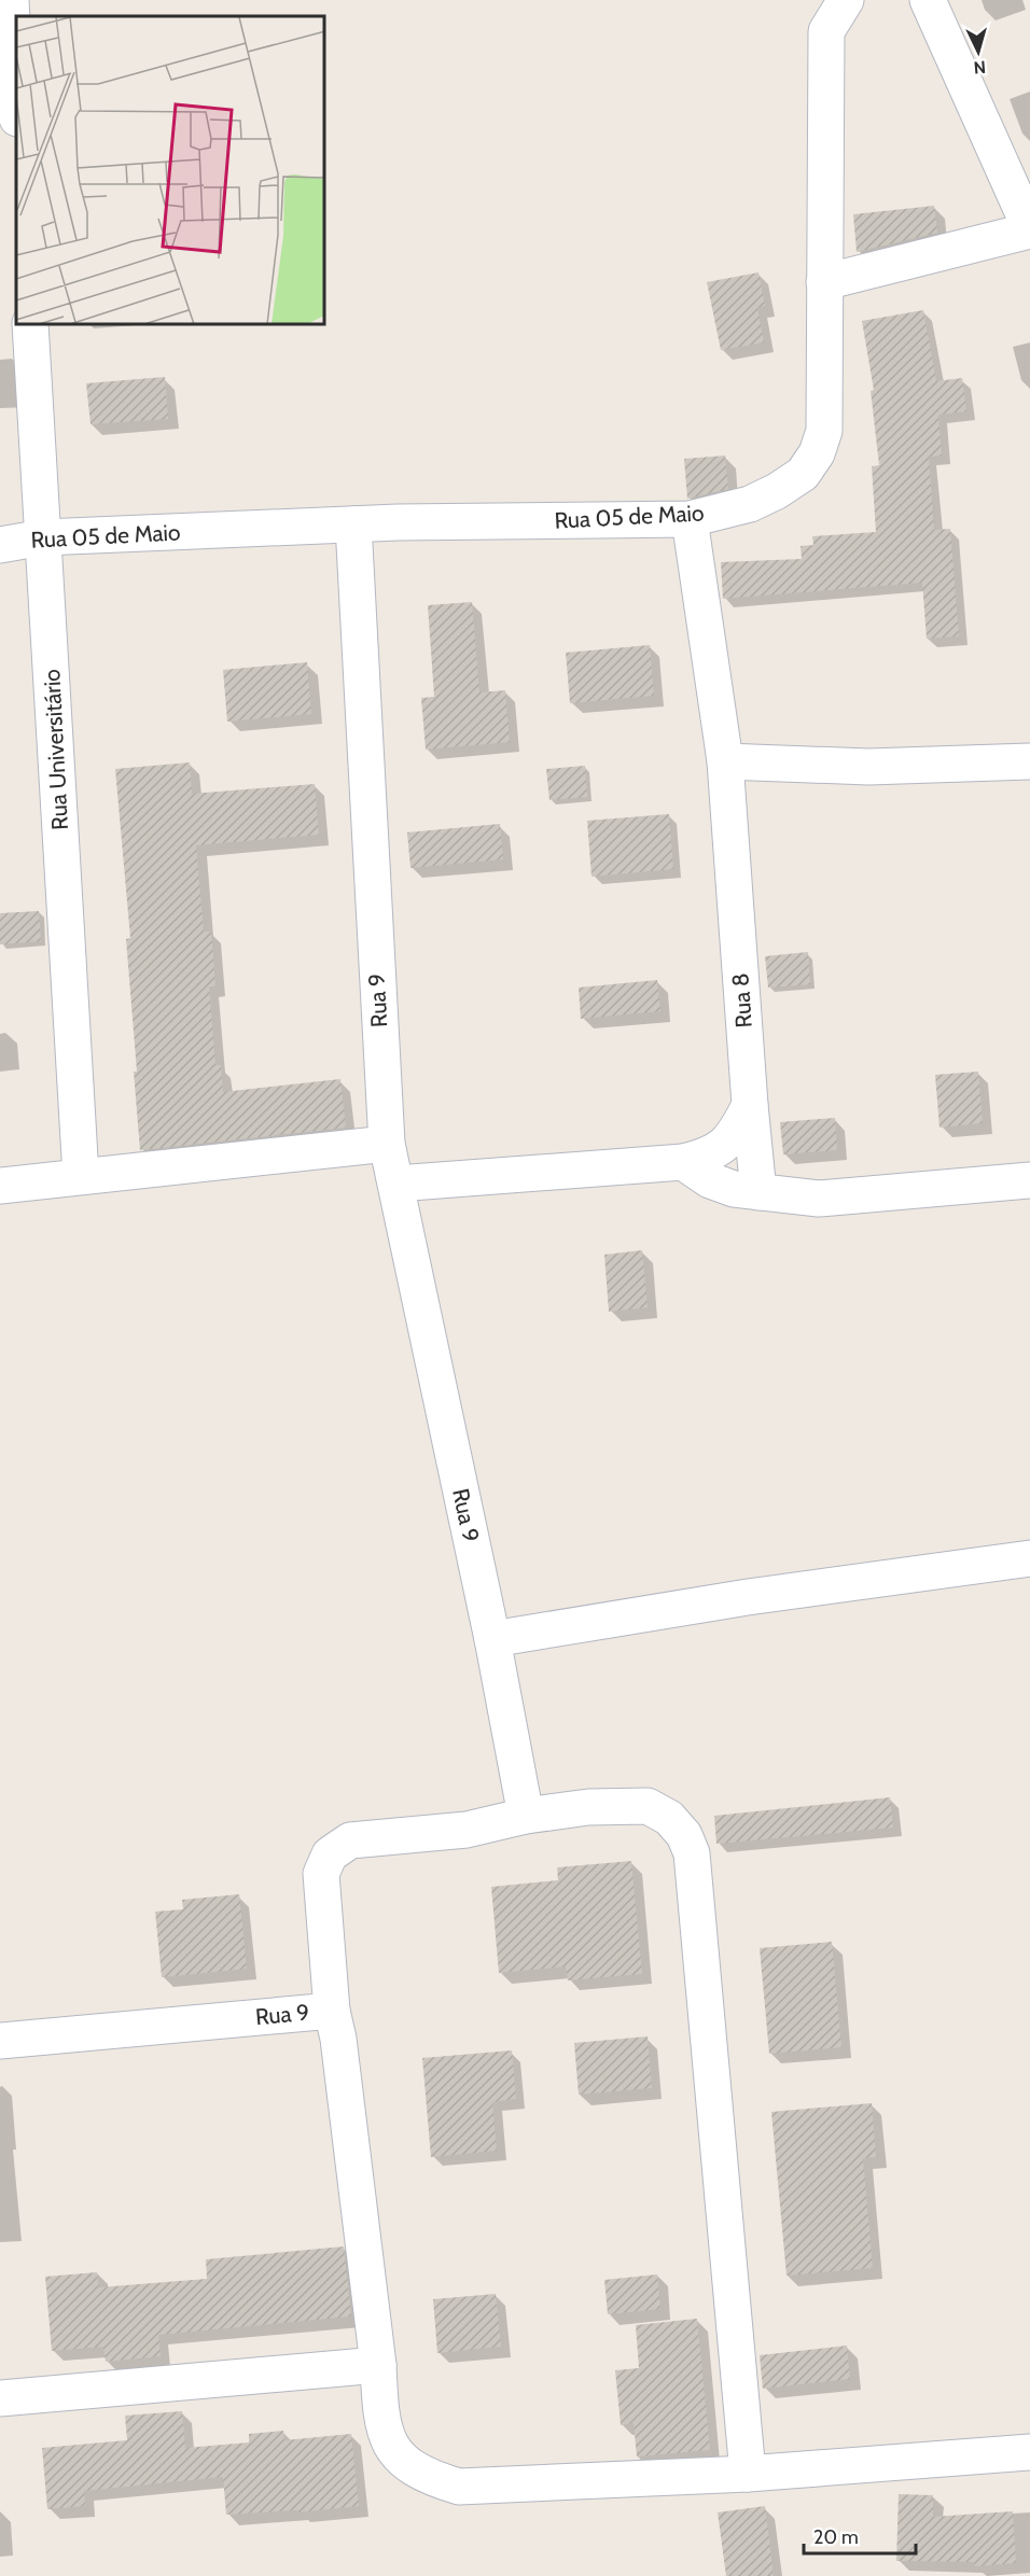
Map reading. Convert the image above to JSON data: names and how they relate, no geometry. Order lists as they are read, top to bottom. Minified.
{"streets":{"street":["Rua 05 de Maio","Rua Universitário","Rua 9","Rua 8"]},"crossings":[["Rua 05 de Maio","Rua Universitário"],["Rua 05 de Maio","Rua 9"],["Rua 05 de Maio","Rua 8"]],"scale_bar":"20 m","north":"bottom"}
